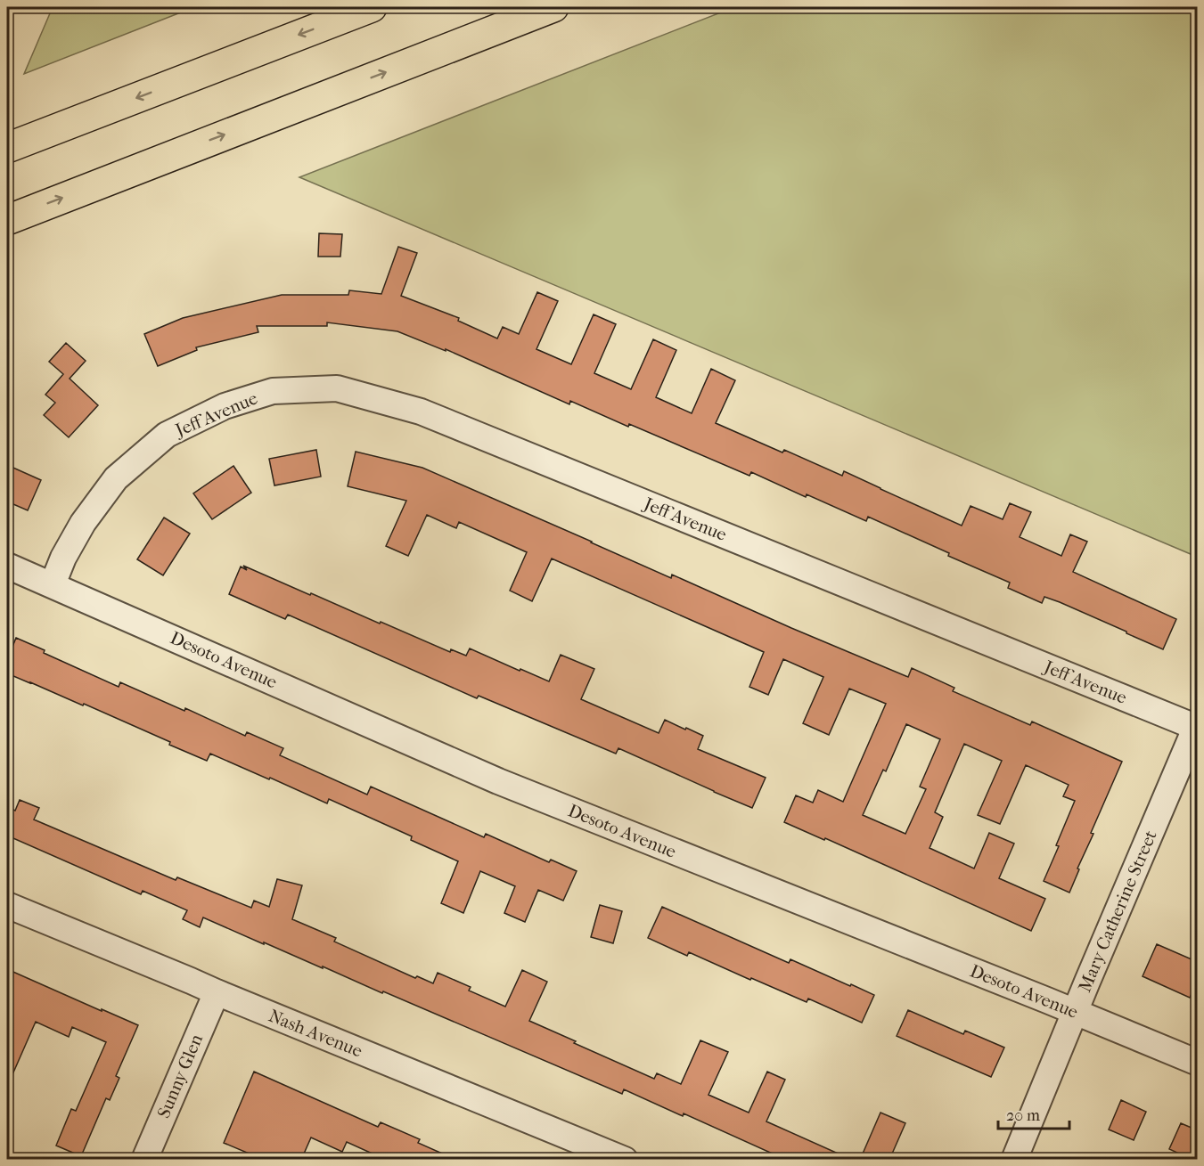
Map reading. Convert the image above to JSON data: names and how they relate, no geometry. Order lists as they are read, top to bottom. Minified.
{"streets":{"street":["Jeff Avenue","Desoto Avenue","Mary Catherine Street","Nash Avenue","Sunny Glen"]},"crossings":[["Jeff Avenue","Desoto Avenue"],["Jeff Avenue","Mary Catherine Street"],["Desoto Avenue","Mary Catherine Street"],["Nash Avenue","Sunny Glen"]],"scale_bar":"20 m"}
